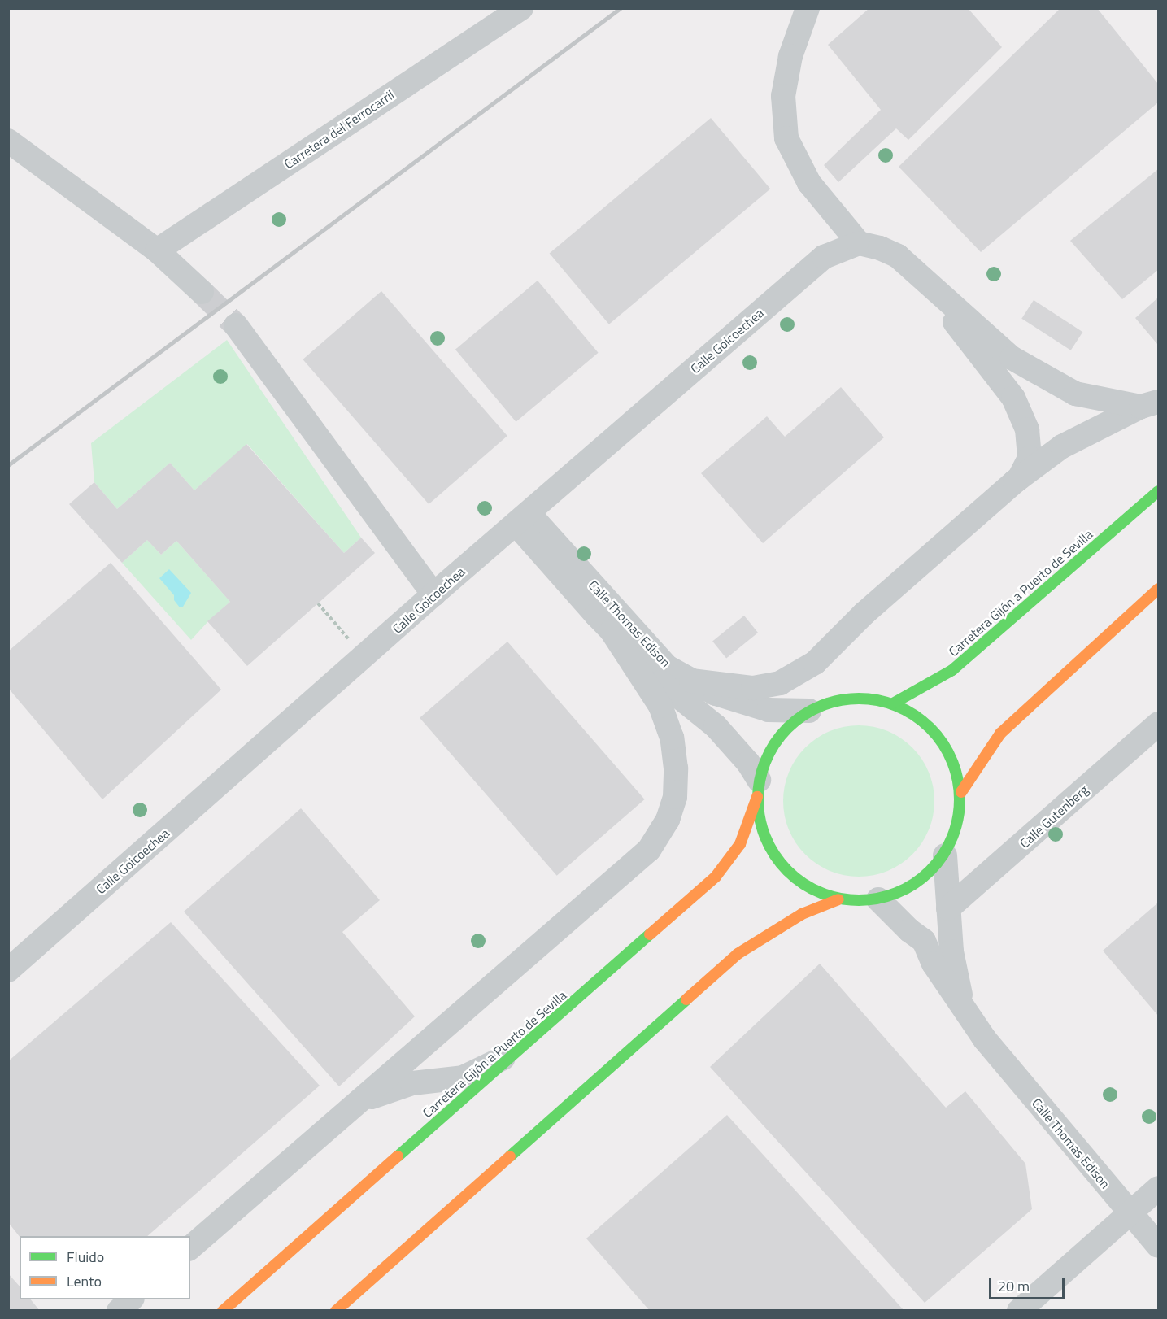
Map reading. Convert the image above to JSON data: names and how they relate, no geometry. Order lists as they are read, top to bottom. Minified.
{"streets":{"highway":["Carretera Gijón a Puerto de Sevilla"],"street":["Carretera del Ferrocarril","Calle Goicoechea","Calle Thomas Edison","Calle Gutenberg"]},"crossings":[["Calle Goicoechea","Calle Thomas Edison"],["Carretera Gijón a Puerto de Sevilla","Calle Thomas Edison"],["Calle Thomas Edison","Calle Gutenberg"]],"legend":["Fluido","Lento"],"scale_bar":"20 m"}
